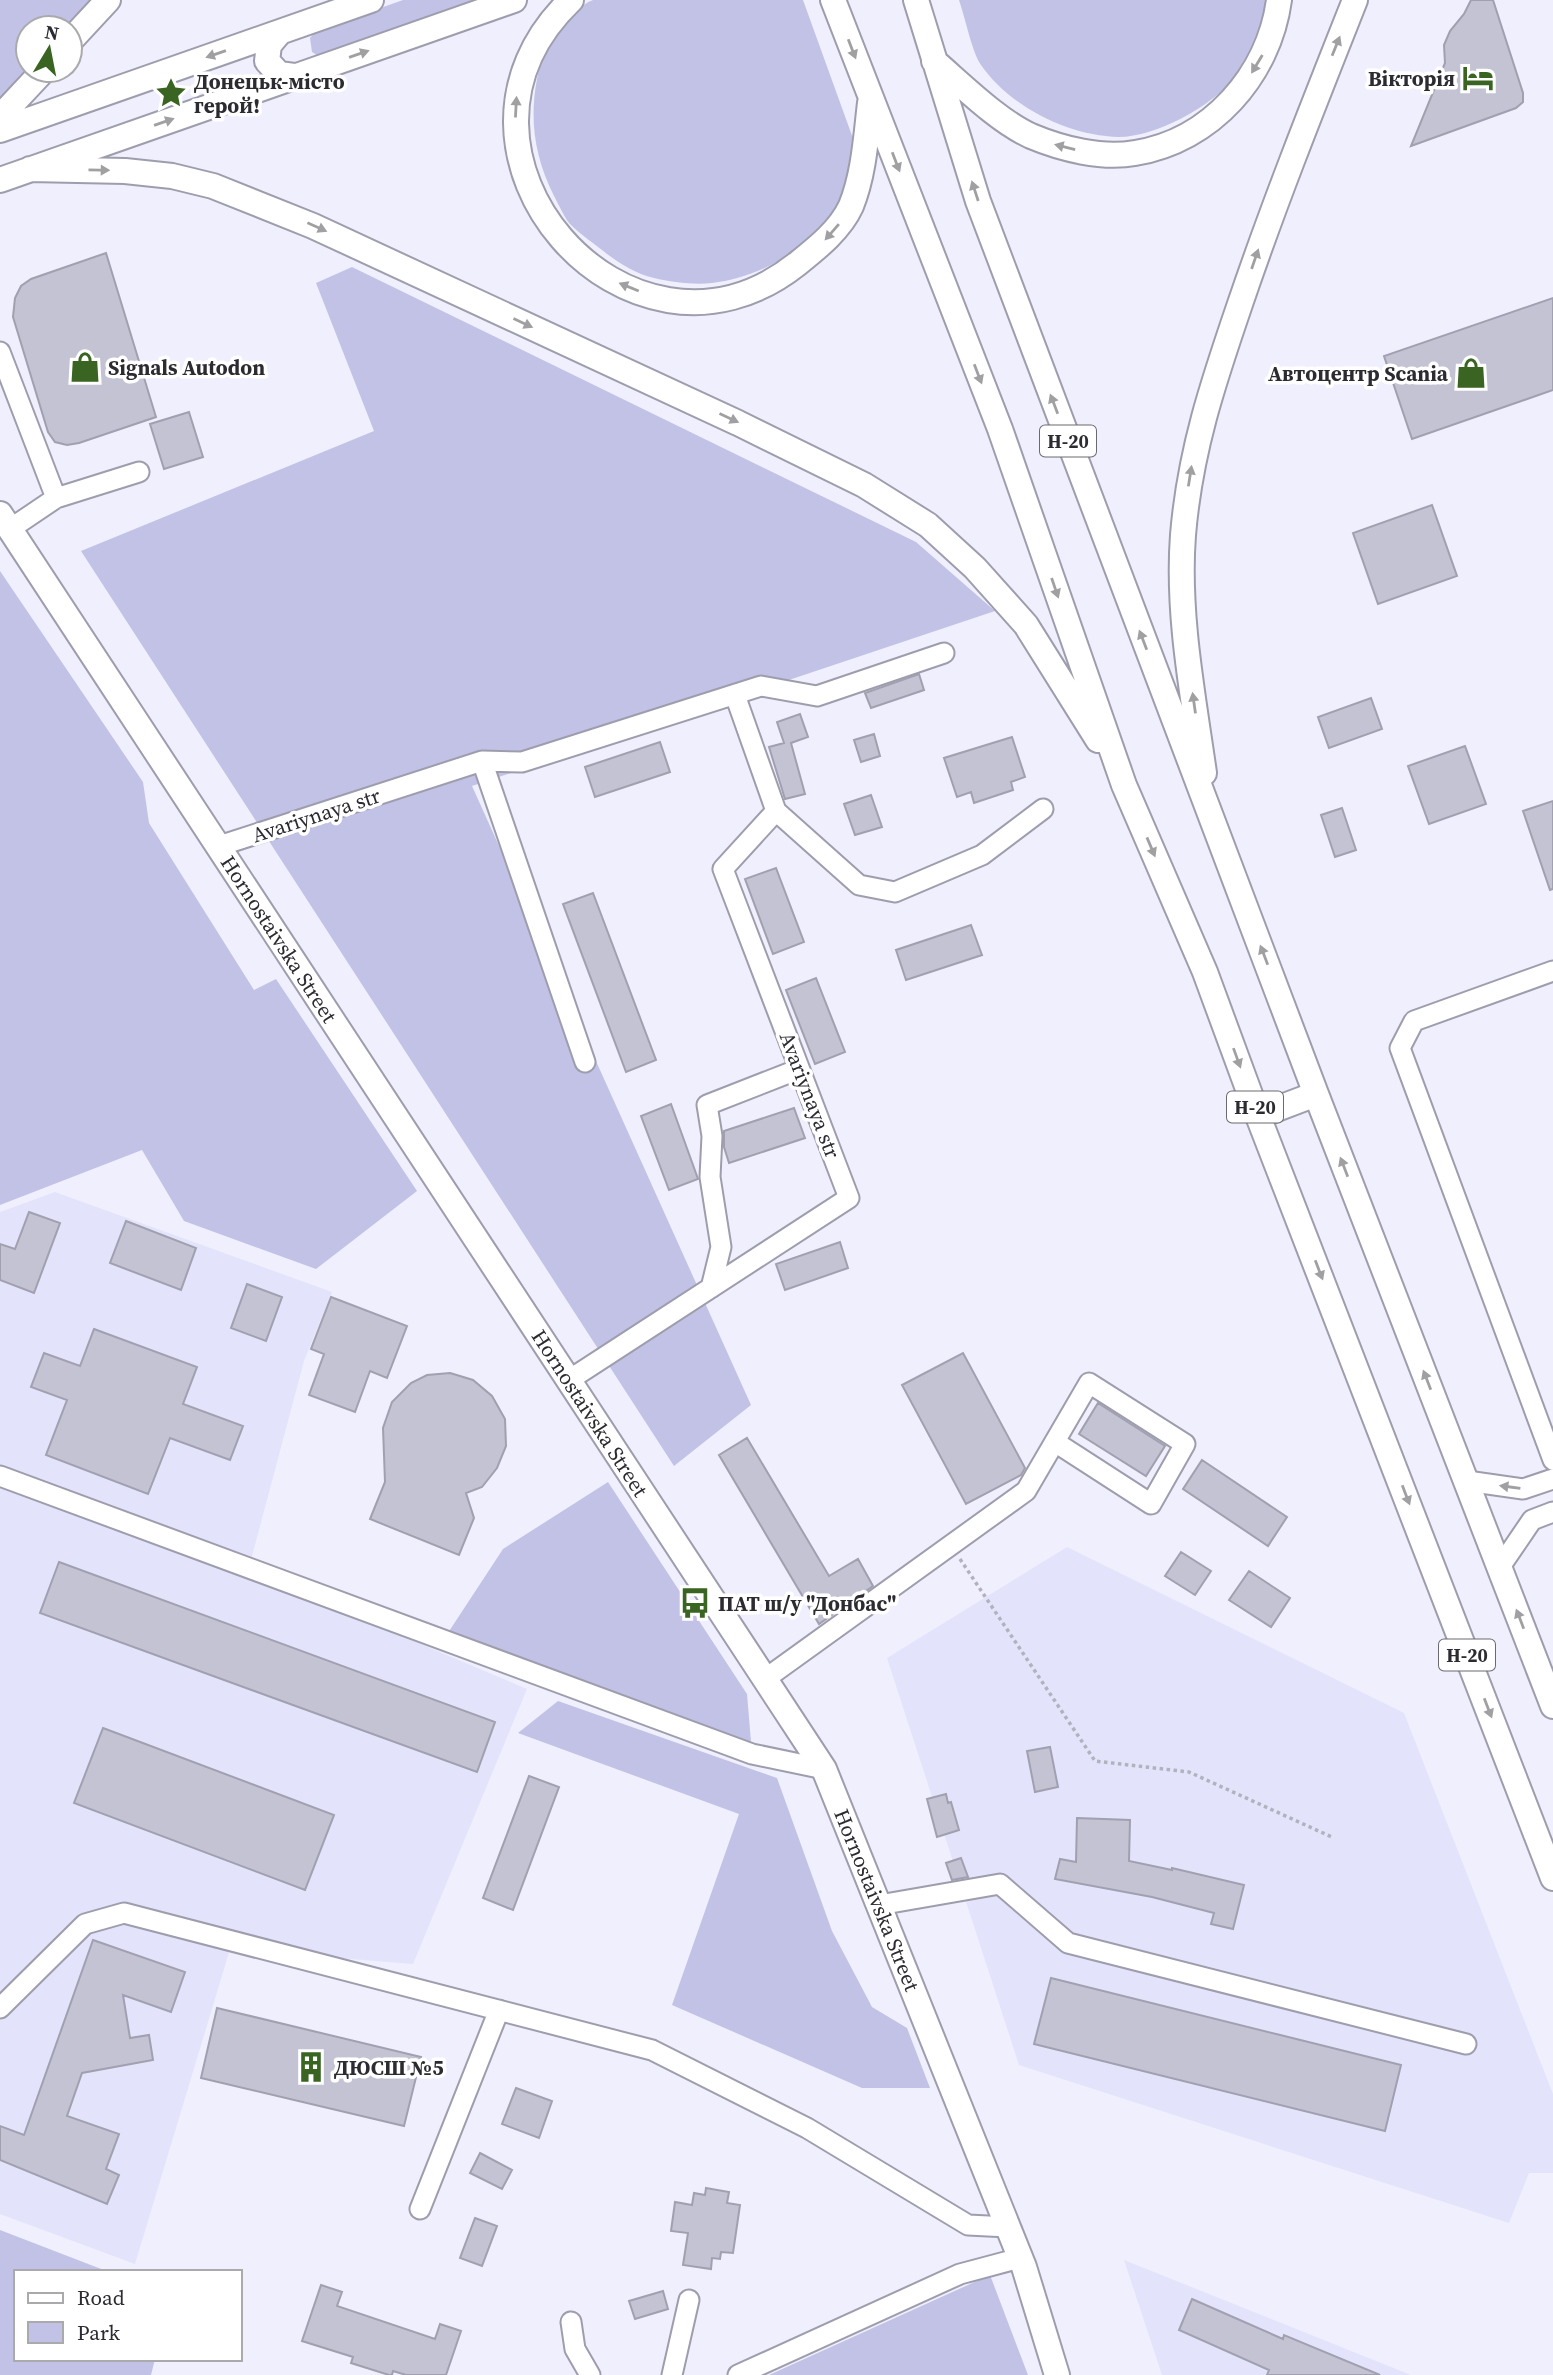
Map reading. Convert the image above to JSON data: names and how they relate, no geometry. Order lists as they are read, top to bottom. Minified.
{"streets":{"main road":["Н-20","Hornostaivska Street"],"street":["Avariynaya str"]},"crossings":[["Avariynaya str","Hornostaivska Street"]],"places":{"hotel":["Вікторія"],"place":["Донецьк-місто герой!"],"shop":["Signals Autodon","Автоцентр Scania"],"bus stop":["ПАТ ш/у \"Донбас\""],"building":["ДЮСШ №5"]},"legend":["Road","Park"],"north":"top"}
